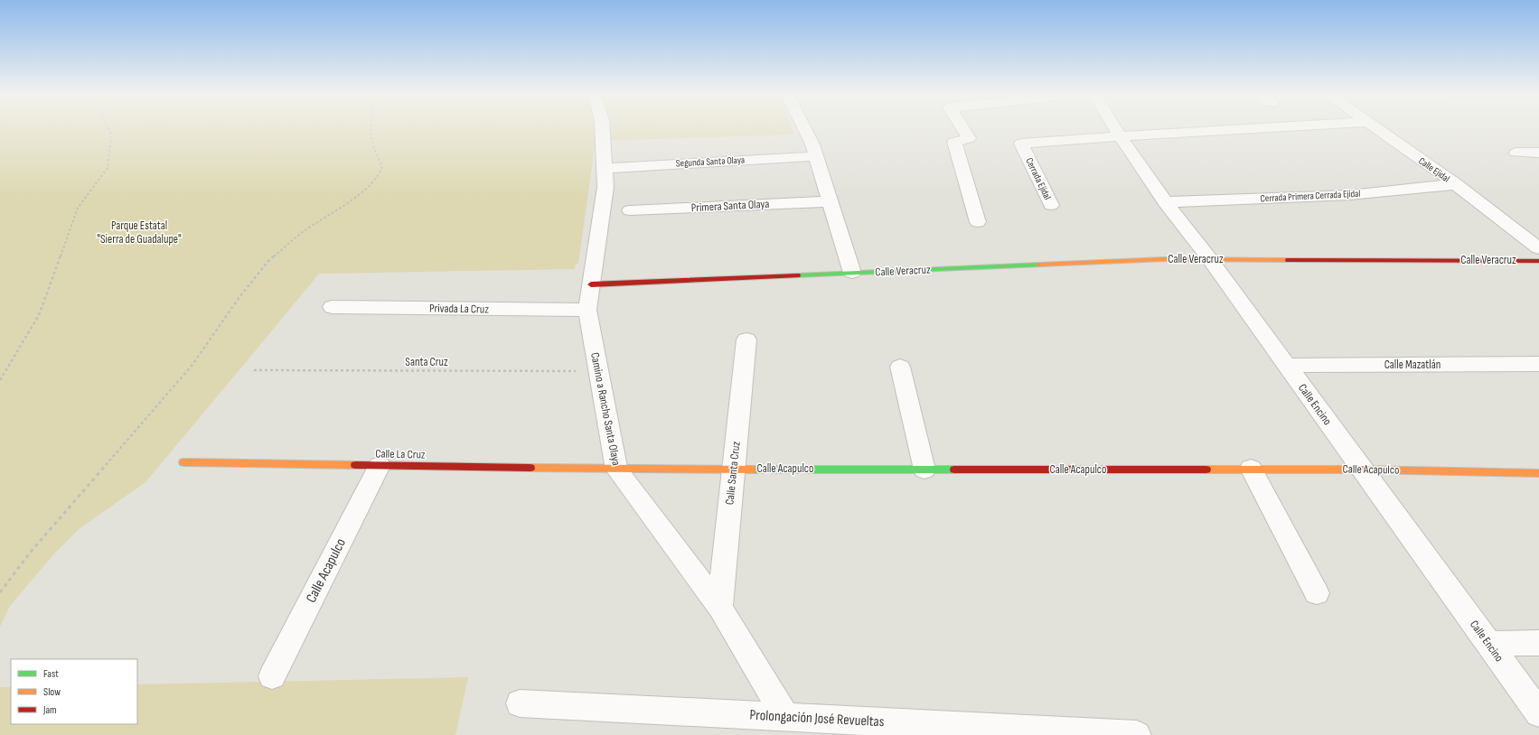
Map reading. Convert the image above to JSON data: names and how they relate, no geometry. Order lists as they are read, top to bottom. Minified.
{"streets":{"street":["Segunda Santa Olaya","Calle Ejidal","Cerrada Ejidal","Cerrada Primera Cerrada Ejidal","Primera Santa Olaya","Calle Veracruz","Privada La Cruz","Calle Mazatlán","Calle Encino","Camino a Rancho Santa Olaya","Calle La Cruz","Calle Acapulco","Calle Santa Cruz","Prolongación José Revueltas"],"path":["Santa Cruz"]},"crossings":[["Segunda Santa Olaya","Camino a Rancho Santa Olaya"],["Calle Ejidal","Cerrada Primera Cerrada Ejidal"],["Cerrada Ejidal","Calle Encino"],["Cerrada Primera Cerrada Ejidal","Calle Encino"],["Calle Veracruz","Calle Encino"],["Calle Veracruz","Camino a Rancho Santa Olaya"],["Privada La Cruz","Camino a Rancho Santa Olaya"],["Santa Cruz","Camino a Rancho Santa Olaya"],["Calle Mazatlán","Calle Encino"],["Calle Encino","Calle Acapulco"],["Camino a Rancho Santa Olaya","Calle La Cruz"],["Camino a Rancho Santa Olaya","Calle Acapulco"],["Camino a Rancho Santa Olaya","Calle Santa Cruz"],["Camino a Rancho Santa Olaya","Prolongación José Revueltas"],["Calle La Cruz","Calle Acapulco"],["Calle Acapulco","Calle Santa Cruz"]],"parks":["Parque Estatal \"Sierra de Guadalupe\""],"legend":["Fast","Slow","Jam"]}
